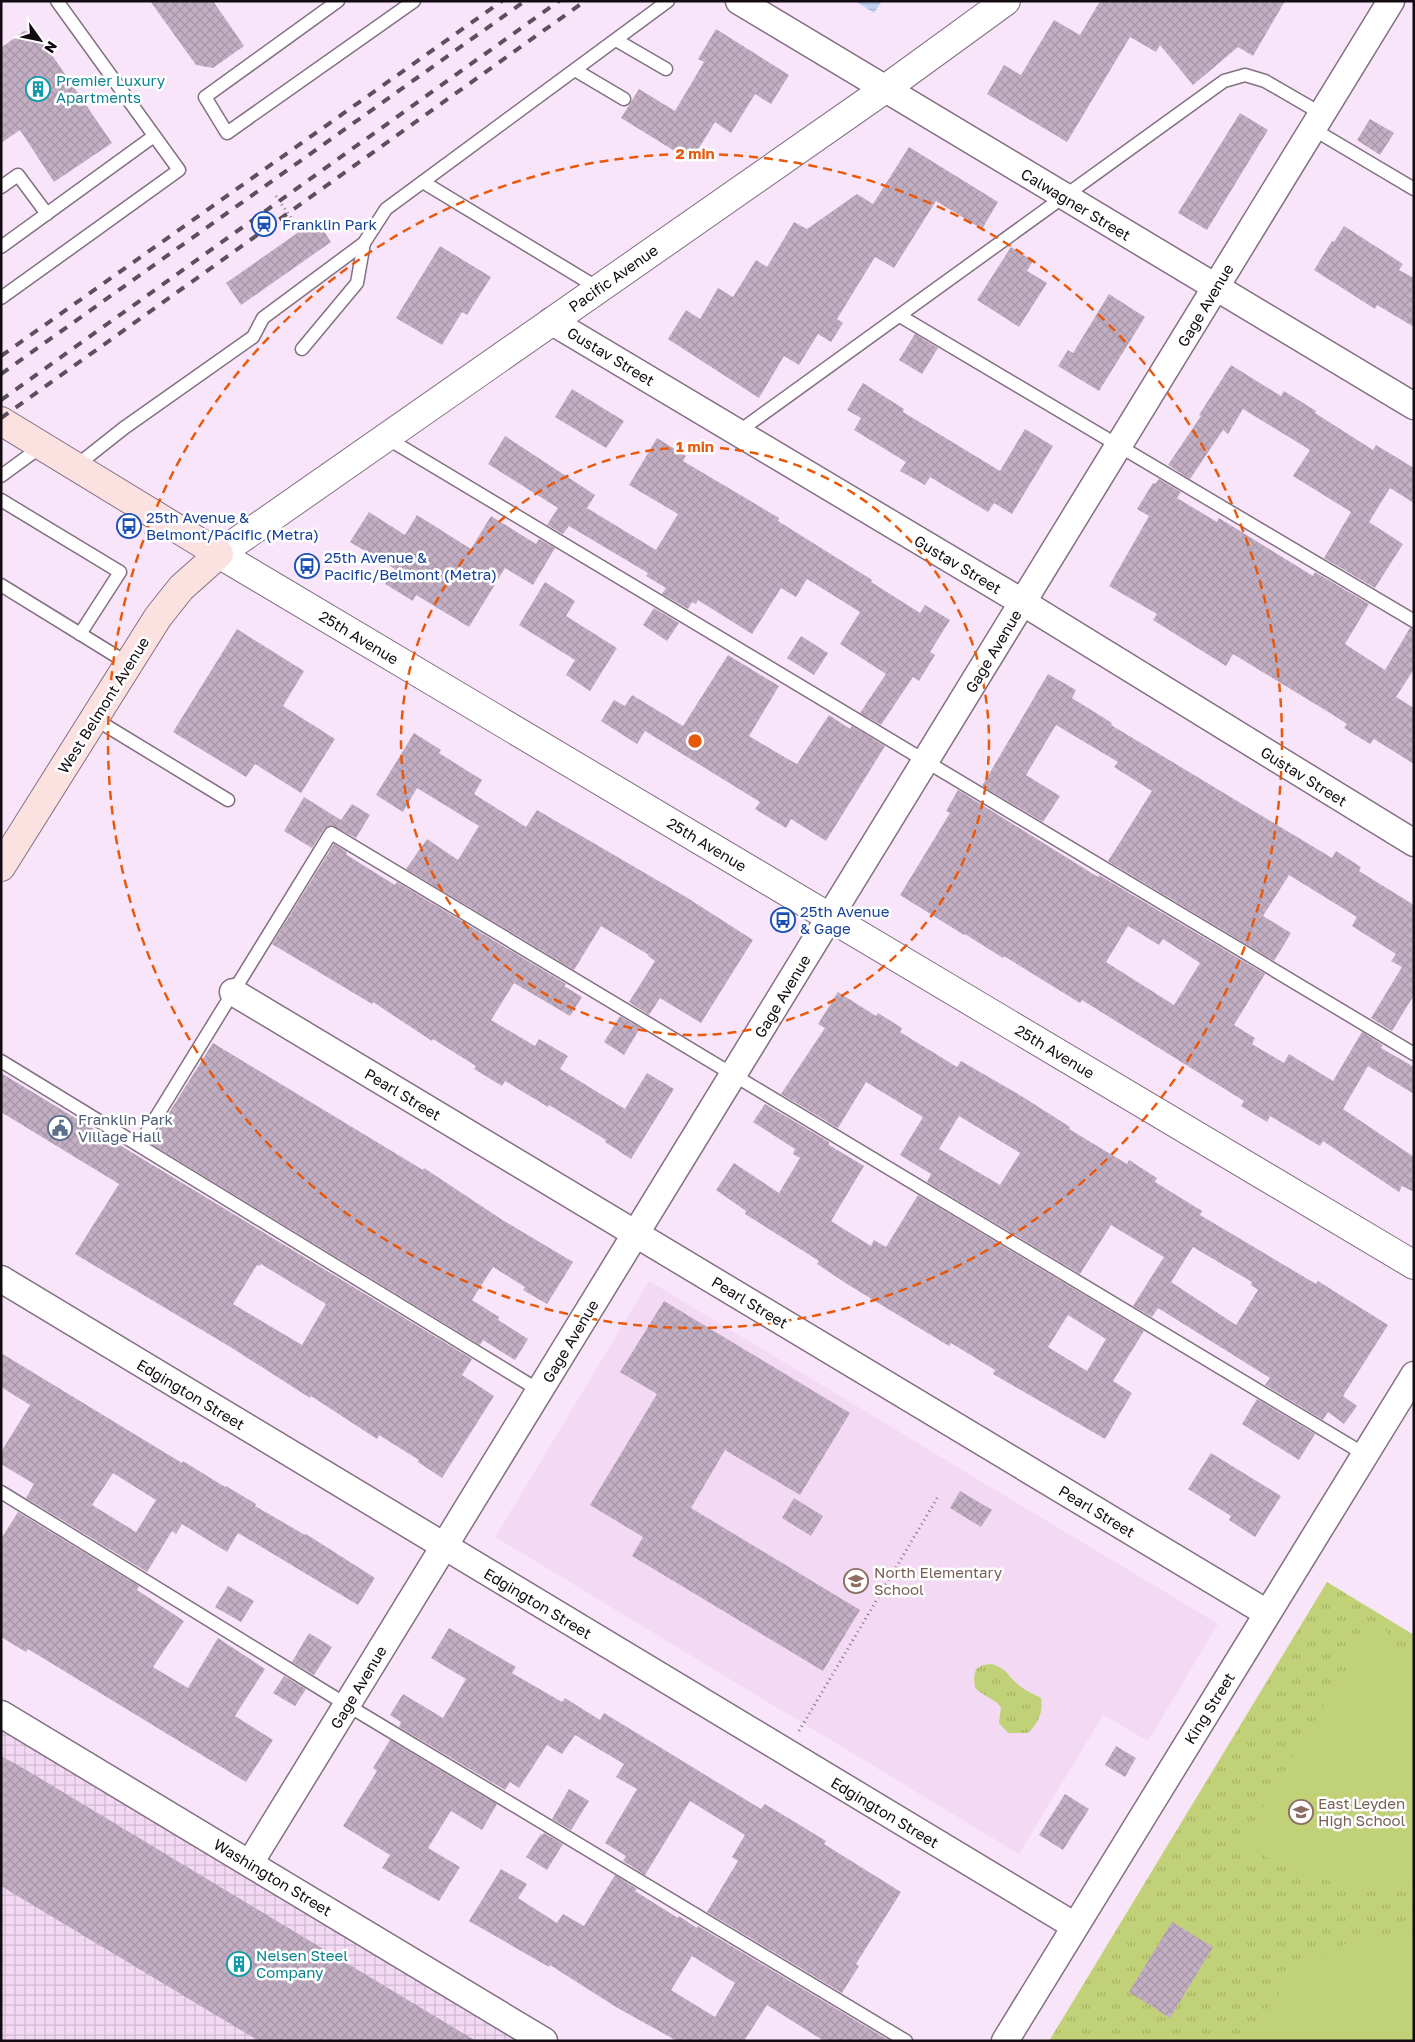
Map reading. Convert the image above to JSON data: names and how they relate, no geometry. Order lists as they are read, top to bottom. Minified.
{"streets":{"main road":["25th Avenue","West Belmont Avenue"],"street":["Calwagner Street","Pacific Avenue","Gage Avenue","Gustav Street","Pearl Street","Edgington Street","King Street","Washington Street"]},"crossings":[["Calwagner Street","Pacific Avenue"],["Calwagner Street","Gage Avenue"],["Pacific Avenue","Gustav Street"],["Pacific Avenue","25th Avenue"],["Pacific Avenue","West Belmont Avenue"],["Gage Avenue","Gustav Street"],["Gage Avenue","25th Avenue"],["Gage Avenue","Pearl Street"],["Gage Avenue","Edgington Street"],["Gage Avenue","Washington Street"],["25th Avenue","West Belmont Avenue"],["Pearl Street","King Street"],["Edgington Street","King Street"]],"places":{"building":["Premier Luxury Apartments","Nelsen Steel Company"],"station":["Franklin Park"],"bus stop":["25th Avenue & Belmont/Pacific (Metra)","25th Avenue & Pacific/Belmont (Metra)","25th Avenue & Gage"],"public building":["Franklin Park Village Hall"],"school or university":["North Elementary School","East Leyden High School"]},"north":"bottom right","rings":["2 min","1 min"]}
